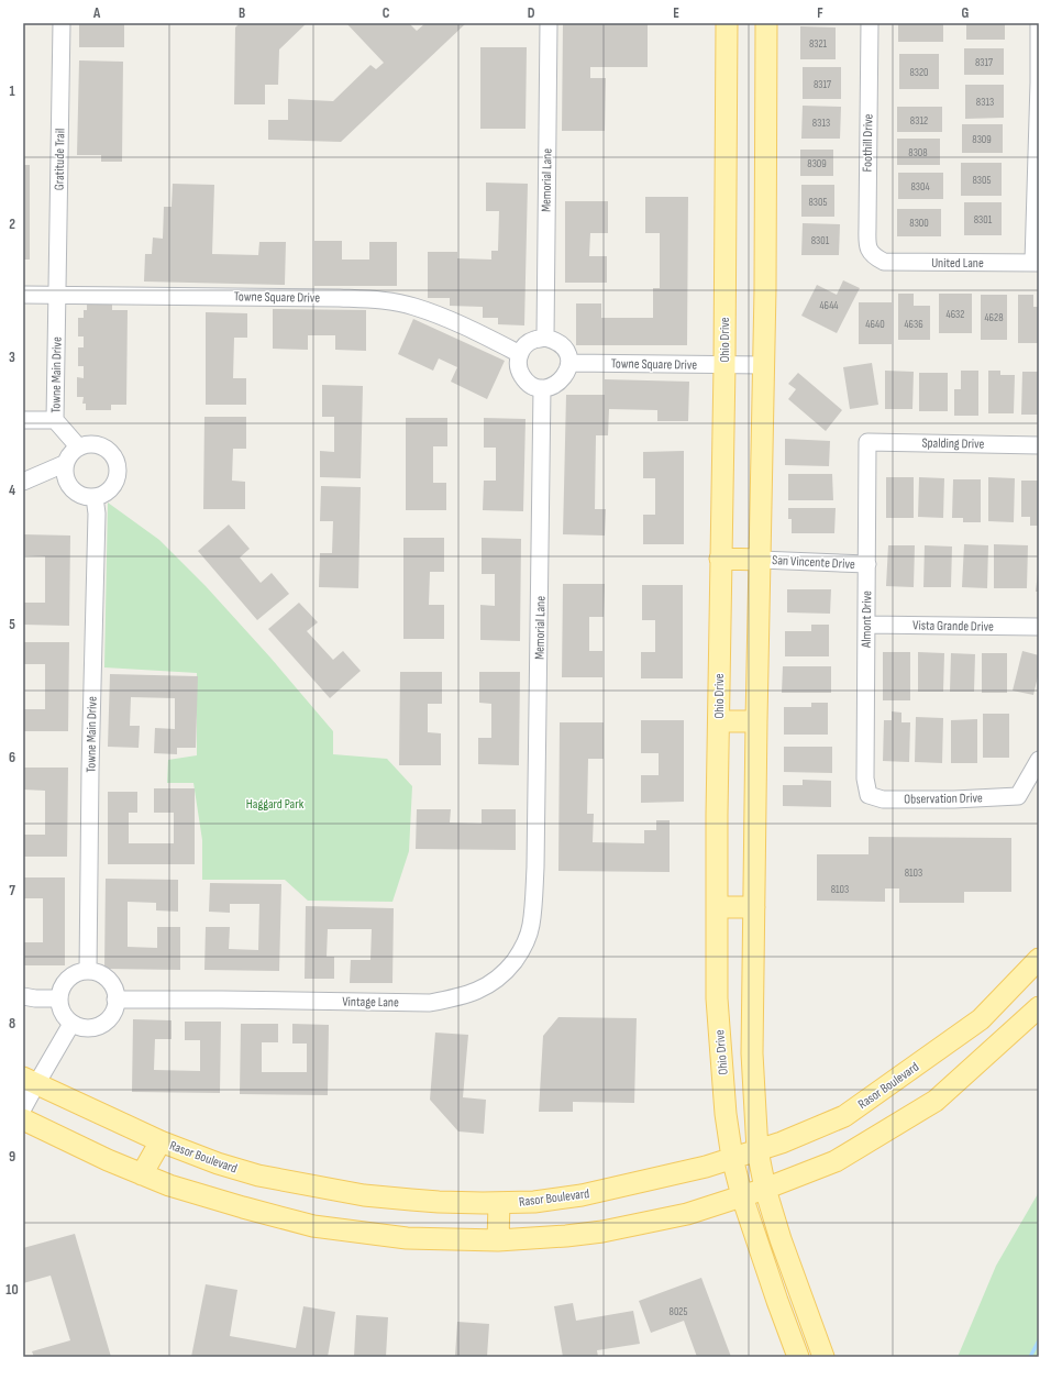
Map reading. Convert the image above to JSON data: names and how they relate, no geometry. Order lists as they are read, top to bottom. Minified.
{"streets":{"main road":["Ohio Drive","Rasor Boulevard"],"street":["Foothill Drive","Gratitude Trail","Memorial Lane","United Lane","Towne Square Drive","Towne Main Drive","Spalding Drive","San Vincente Drive","Almont Drive","Vista Grande Drive","Observation Drive","Vintage Lane"]},"crossings":[["Foothill Drive","United Lane"],["Gratitude Trail","Towne Square Drive"],["Gratitude Trail","Towne Main Drive"],["Memorial Lane","Towne Square Drive"],["Memorial Lane","Vintage Lane"],["Towne Square Drive","Ohio Drive"],["Towne Square Drive","Towne Main Drive"],["Ohio Drive","Rasor Boulevard"],["Towne Main Drive","Vintage Lane"],["Spalding Drive","Almont Drive"],["San Vincente Drive","Almont Drive"],["Almont Drive","Vista Grande Drive"],["Almont Drive","Observation Drive"]],"parks":["Haggard Park"],"house_numbers":["8321","8317","8320","8317","8313","8312","8313","8309","8308","8309","8305","8304","8305","8301","8300","8301","4644","4632","4628","4640","4636","8103","8103","8025"],"grid":{"columns":["A","B","C","D","E","F","G"],"rows":["1","2","3","4","5","6","7","8","9","10"]}}
